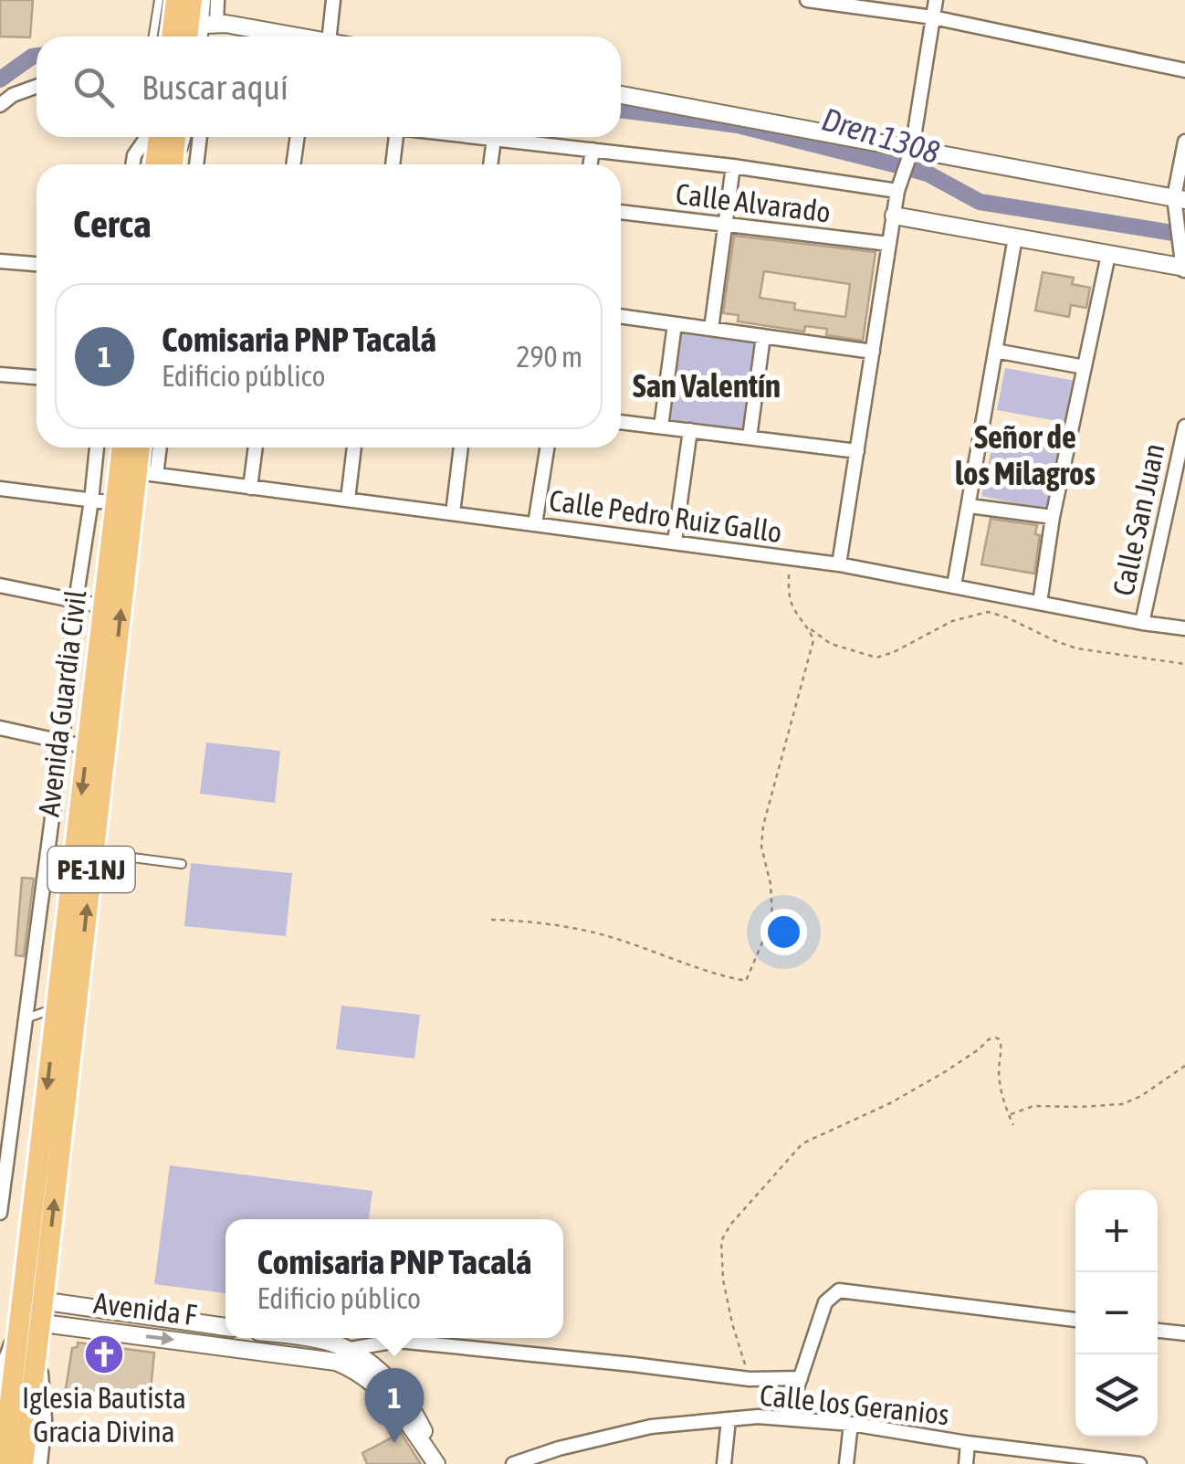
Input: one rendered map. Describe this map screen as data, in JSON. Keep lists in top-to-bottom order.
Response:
{
  "streets": {
    "highway": ["Avenida Guardia Civil", "PE-1NJ"],
    "street": [
      "Calle Alvarado",
      "Calle Pedro Ruiz Gallo",
      "Calle San Juan",
      "Avenida F",
      "Calle los Geranios"
    ]
  },
  "crossings": [
    ["Calle Pedro Ruiz Gallo", "Calle San Juan"],
    ["Calle Pedro Ruiz Gallo", "Avenida Guardia Civil"],
    ["Avenida Guardia Civil", "Avenida F"]
  ],
  "districts": ["San Valentín", "Señor de los Milagros"],
  "water": ["Dren 1308"],
  "places": {
    "church": ["Iglesia Bautista Gracia Divina"]
  },
  "page": {
    "search": "Buscar aquí",
    "heading": "Cerca",
    "list": [
      {
        "mark": "1",
        "name": "Comisaria PNP Tacalá",
        "note": "Edificio público",
        "value": "290 m"
      }
    ],
    "map_buttons": ["+", "−"],
    "popup": ["Comisaria PNP Tacalá", "Edificio público"],
    "pins": "1"
  }
}
